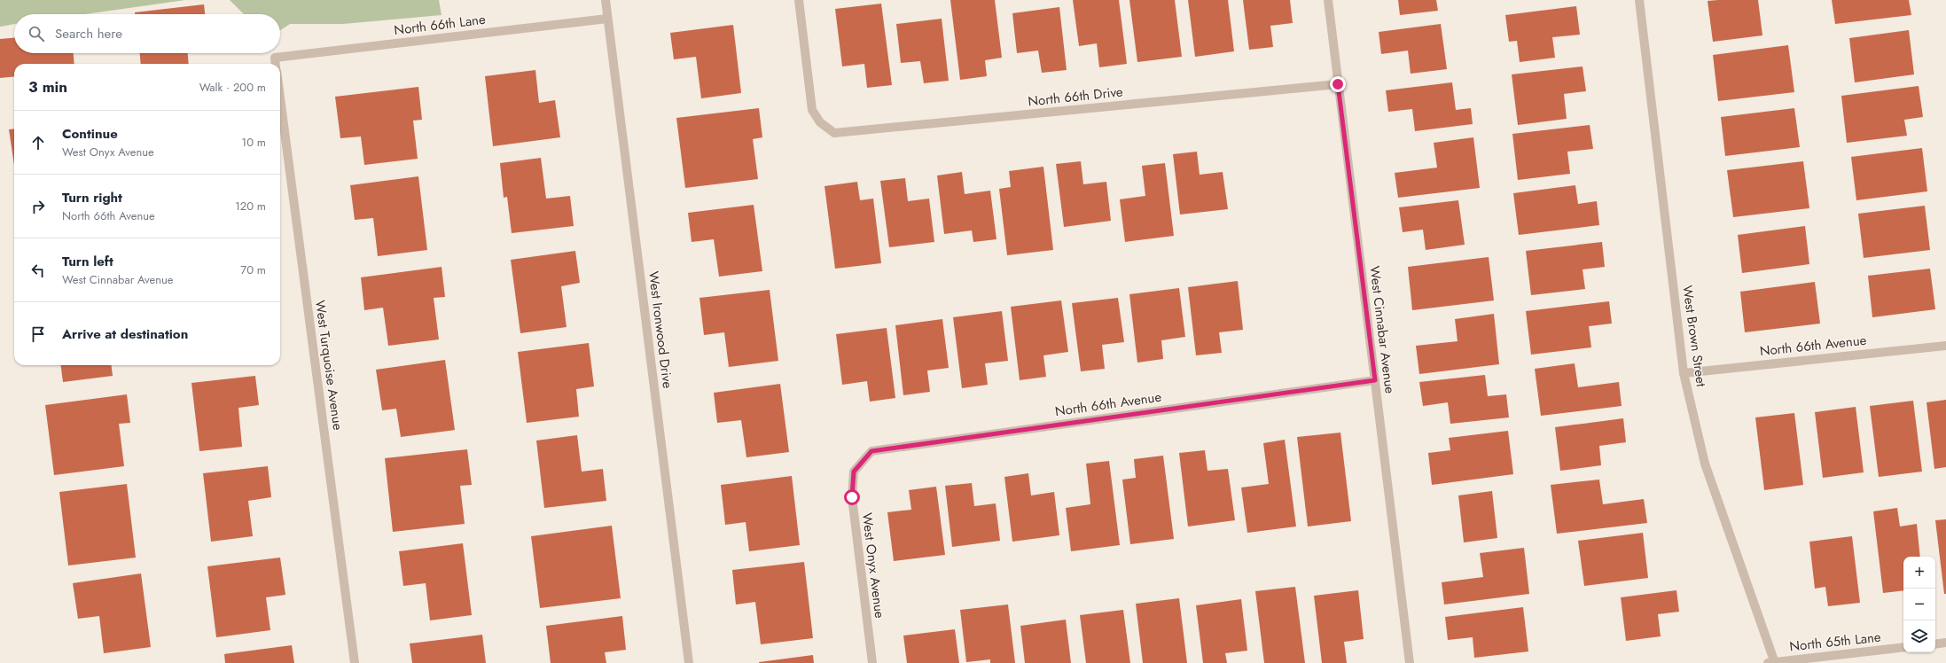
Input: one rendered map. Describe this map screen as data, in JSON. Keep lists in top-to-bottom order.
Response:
{
  "streets": {
    "street": [
      "North 66th Lane",
      "North 66th Drive",
      "West Ironwood Drive",
      "West Cinnabar Avenue",
      "West Brown Street",
      "North 66th Avenue",
      "West Turquoise Avenue",
      "West Onyx Avenue",
      "North 65th Lane"
    ]
  },
  "crossings": [
    ["North 66th Lane", "West Ironwood Drive"],
    ["North 66th Drive", "West Cinnabar Avenue"],
    ["West Cinnabar Avenue", "North 66th Avenue"],
    ["West Brown Street", "North 66th Avenue"],
    ["West Brown Street", "North 65th Lane"],
    ["North 66th Avenue", "West Onyx Avenue"]
  ],
  "page": {
    "search": "Search here",
    "heading": ["3 min", "Walk · 200 m"],
    "list": [
      ["Continue", "West Onyx Avenue", "10 m"],
      ["Turn right", "North 66th Avenue", "120 m"],
      ["Turn left", "West Cinnabar Avenue", "70 m"],
      "Arrive at destination"
    ],
    "map_buttons": ["+", "−"]
  }
}
